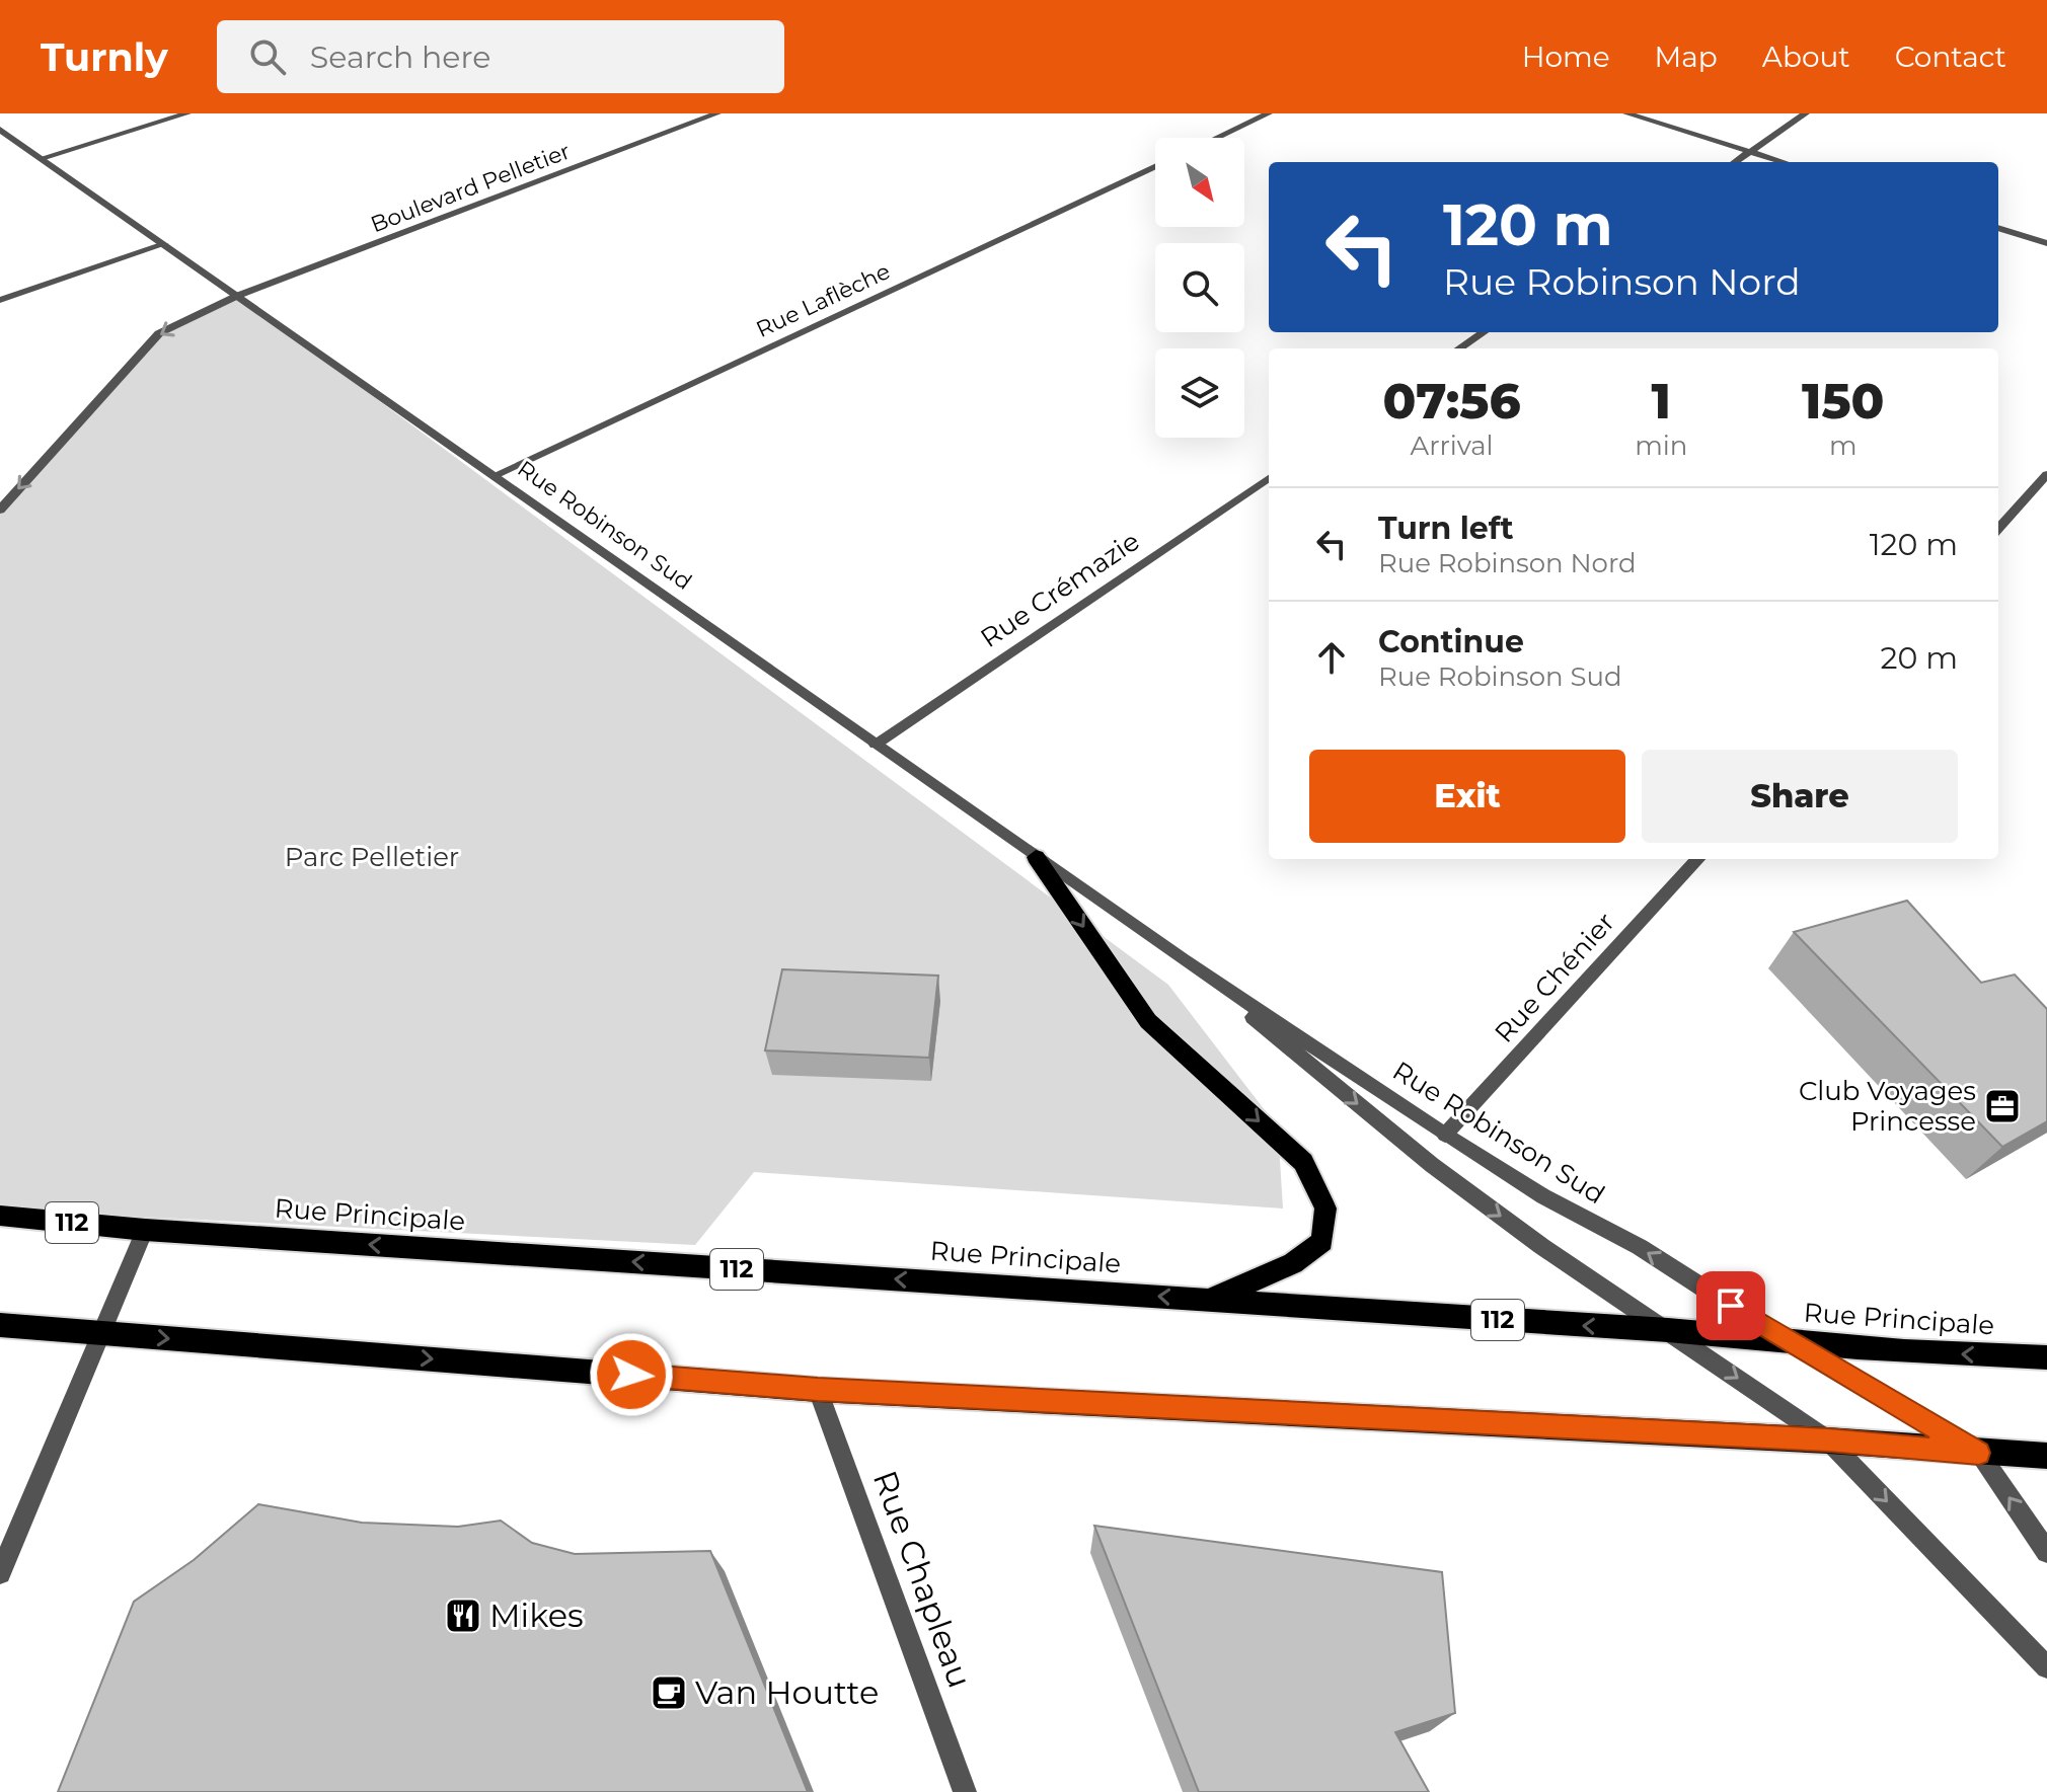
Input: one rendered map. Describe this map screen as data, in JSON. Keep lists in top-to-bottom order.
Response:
{
  "streets": {
    "main road": ["Rue Principale", "112"],
    "street": [
      "Boulevard Pelletier",
      "Rue Laflèche",
      "Rue Robinson Sud",
      "Rue Crémazie",
      "Rue Chénier",
      "Rue Chapleau"
    ]
  },
  "crossings": [
    ["Boulevard Pelletier", "Rue Robinson Sud"],
    ["Rue Laflèche", "Rue Robinson Sud"],
    ["Rue Robinson Sud", "Rue Crémazie"],
    ["Rue Robinson Sud", "Rue Chénier"],
    ["Rue Robinson Sud", "Rue Principale"]
  ],
  "parks": ["Parc Pelletier"],
  "places": {
    "office": ["Club Voyages Princesse"],
    "restaurant": ["Mikes"],
    "cafe": ["Van Houtte"]
  },
  "north": "bottom right",
  "page": {
    "header": "Turnly",
    "search": "Search here",
    "nav": [
      "Home",
      "Map",
      "About",
      "Contact"
    ],
    "turn": ["120 m", "Rue Robinson Nord"],
    "eta": [
      "07:56",
      "Arrival",
      "1",
      "min",
      "150",
      "m"
    ],
    "list": [
      {
        "name": "Turn left",
        "note": "Rue Robinson Nord",
        "value": "120 m"
      },
      {
        "name": "Continue",
        "note": "Rue Robinson Sud",
        "value": "20 m"
      }
    ],
    "buttons": ["Exit", "Share"]
  }
}
